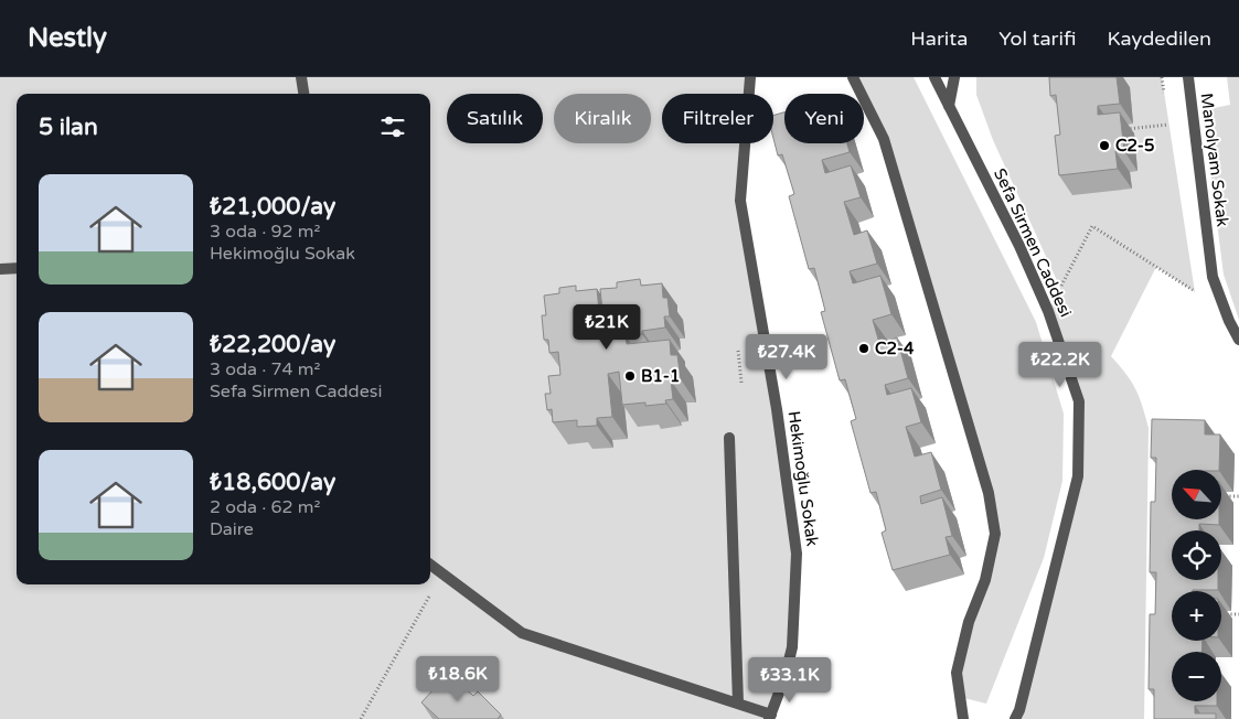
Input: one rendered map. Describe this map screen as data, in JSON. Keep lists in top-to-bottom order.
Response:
{
  "streets": {
    "street": ["Manolyam Sokak", "Sefa Sirmen Caddesi", "Hekimoğlu Sokak"]
  },
  "places": ["C2-5", "C2-4", "B1-1"],
  "north": "top left",
  "page": {
    "header": "Nestly",
    "nav": ["Harita", "Yol tarifi", "Kaydedilen"],
    "chip": [
      "Satılık",
      "Kiralık",
      "Filtreler",
      "Yeni"
    ],
    "heading": "5 ilan",
    "list": [
      {
        "name": "₺21,000/ay",
        "note": "3 oda · 92 m² · Hekimoğlu Sokak"
      },
      {
        "name": "₺22,200/ay",
        "note": "3 oda · 74 m² · Sefa Sirmen Caddesi"
      },
      {
        "name": "₺18,600/ay",
        "note": "2 oda · 62 m² · Daire"
      }
    ],
    "price": [
      "₺21K",
      "₺27.4K",
      "₺22.2K",
      "₺18.6K",
      "₺33.1K"
    ],
    "map_buttons": ["+", "−"]
  }
}
